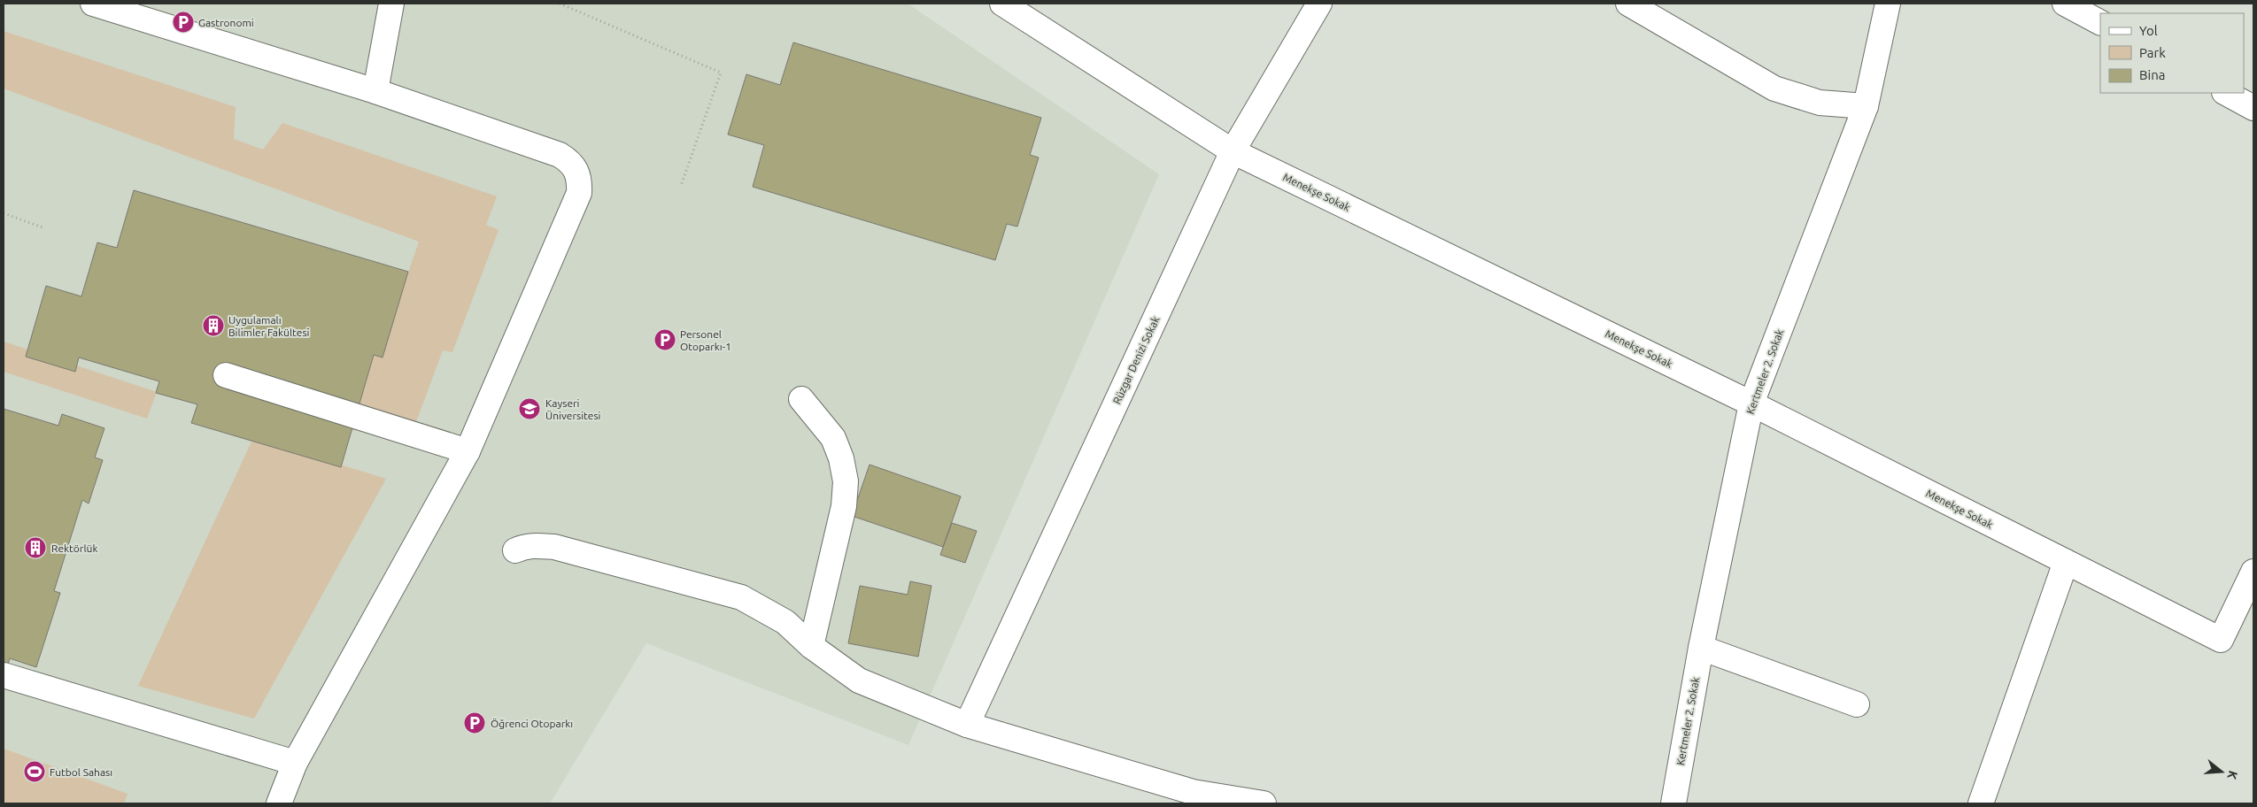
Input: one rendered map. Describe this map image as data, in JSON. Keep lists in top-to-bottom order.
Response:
{
  "streets": {
    "street": ["Menekşe Sokak", "Rüzgar Denizi Sokak", "Kertmeler 2. Sokak"]
  },
  "crossings": [
    ["Menekşe Sokak", "Rüzgar Denizi Sokak"],
    ["Menekşe Sokak", "Kertmeler 2. Sokak"]
  ],
  "places": {
    "parking": ["Gastronomi", "Personel Otoparkı-1", "Öğrenci Otoparkı"],
    "building": ["Uygulamalı Bilimler Fakültesi", "Rektörlük"],
    "school or university": ["Kayseri Üniversitesi"],
    "sports": ["Futbol Sahası"]
  },
  "legend": ["Yol", "Park", "Bina"],
  "north": "right"
}
